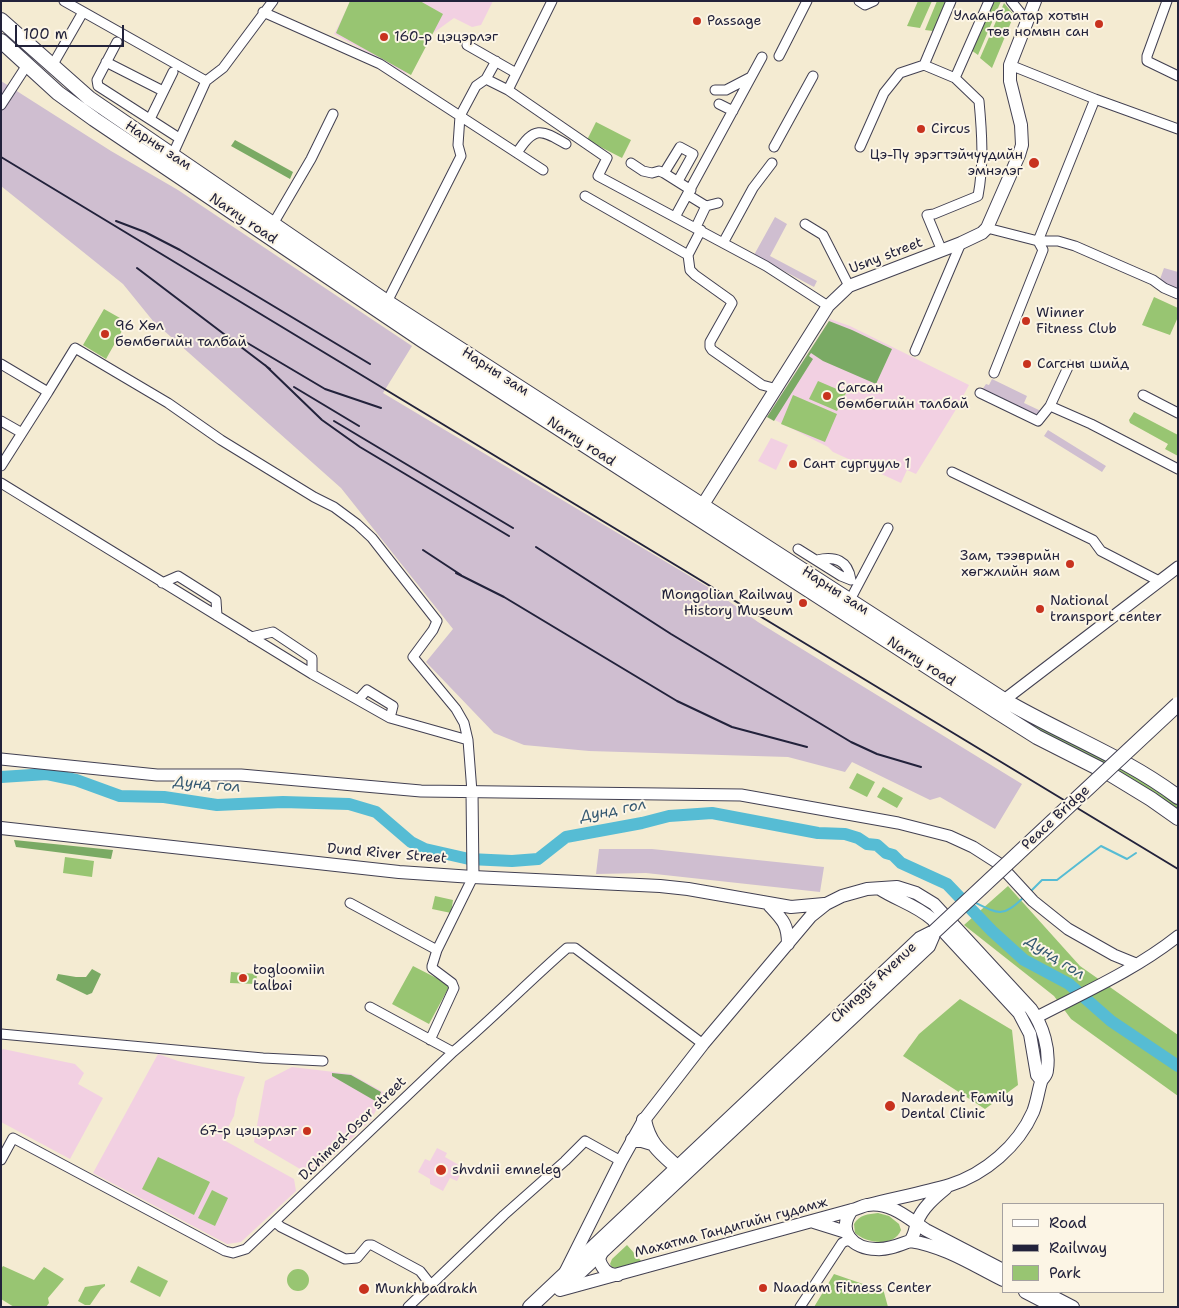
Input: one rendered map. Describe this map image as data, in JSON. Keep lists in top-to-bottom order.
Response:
{
  "streets": {
    "main road": [
      "Нарны зам",
      "Narny road",
      "Usny street",
      "Peace Bridge",
      "Dund River Street",
      "Chinggis Avenue",
      "Махатма Гандигийн гудамж"
    ],
    "street": ["D.Chimed-Osor street"]
  },
  "crossings": [
    ["Нарны зам", "Narny road"],
    ["Нарны зам", "Usny street"],
    ["Narny road", "Usny street"],
    ["Peace Bridge", "Chinggis Avenue"],
    ["Chinggis Avenue", "Махатма Гандигийн гудамж"]
  ],
  "water": ["Дунд гол"],
  "places": [
    "Passage",
    "Улаанбаатар хотын төв номын сан",
    "160-р цэцэрлэг",
    "Circus",
    "Цэ-Пү эрэгтэйчүүдийн эмнэлэг",
    "Winner Fitness Club",
    "96 Хөл бөмбөгийн талбай",
    "Сагсны шийд",
    "Сагсан бөмбөгийн талбай",
    "Сант сургууль 1",
    "Зам, тээврийн хөгжлийн яам",
    "Mongolian Railway History Museum",
    "National transport center",
    "togloomiin talbai",
    "Naradent Family Dental Clinic",
    "67-р цэцэрлэг",
    "shvdnii emneleg",
    "Naadam Fitness Center",
    "Munkhbadrakh"
  ],
  "legend": ["Road", "Railway", "Park"],
  "scale_bar": "100 m"
}
